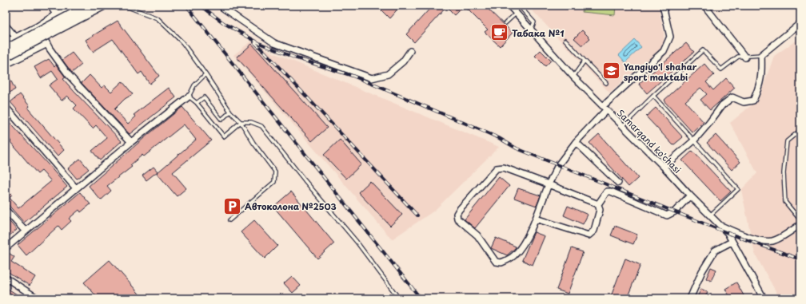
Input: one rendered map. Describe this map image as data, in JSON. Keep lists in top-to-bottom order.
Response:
{
  "streets": {
    "street": ["Samarqand ko'chasi"]
  },
  "places": {
    "cafe": ["Табака №1"],
    "school or university": ["Yangiyo'l shahar sport maktabi"],
    "parking": ["Автоколона №2503"]
  }
}
